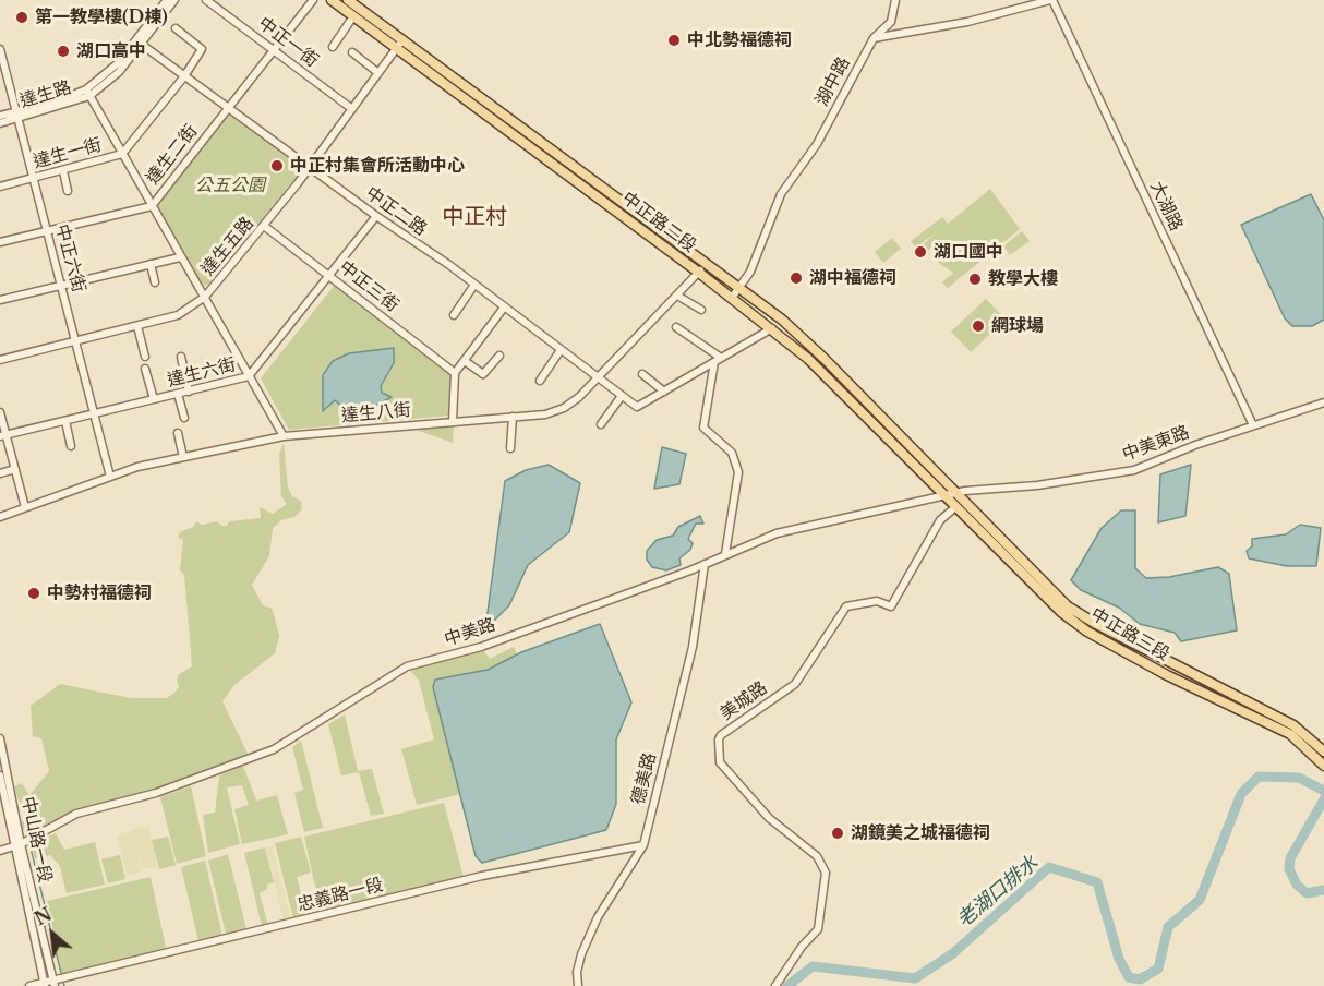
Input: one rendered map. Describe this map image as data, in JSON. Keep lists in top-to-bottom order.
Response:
{
  "streets": {
    "main road": ["中正路二段", "中正路三段"],
    "street": [
      "中正一街",
      "湖中路",
      "達生路",
      "達生一街",
      "達生二街",
      "大湖路",
      "中正二路",
      "達生五路",
      "中正六街",
      "中正三街",
      "達生六街",
      "達生八街",
      "中美東路",
      "中美路",
      "美城路",
      "德美路",
      "中山路一段",
      "忠義路一段"
    ]
  },
  "crossings": [
    ["中正一街", "達生二街"],
    ["中正一街", "達生五路"],
    ["湖中路", "中正路二段"],
    ["達生路", "中正二路"],
    ["達生路", "中正六街"],
    ["達生一街", "中正二路"],
    ["達生一街", "中正六街"],
    ["達生二街", "中正二路"],
    ["達生二街", "中正六街"],
    ["大湖路", "中美東路"],
    ["中正二路", "達生五路"],
    ["中正二路", "達生六街"],
    ["中正二路", "達生八街"],
    ["中正路二段", "達生五路"],
    ["中正路二段", "達生八街"],
    ["中正路二段", "中美東路"],
    ["中正路二段", "中美路"],
    ["中正路二段", "中正路三段"],
    ["達生五路", "中正六街"],
    ["達生五路", "中正三街"],
    ["中正六街", "達生六街"],
    ["中正六街", "達生八街"],
    ["中正三街", "達生六街"],
    ["中美東路", "中美路"],
    ["中美東路", "中正路三段"],
    ["中美路", "中正路三段"],
    ["中美路", "德美路"],
    ["中美路", "中山路一段"],
    ["中正路三段", "美城路"],
    ["德美路", "忠義路一段"],
    ["中山路一段", "忠義路一段"]
  ],
  "districts": ["中正村"],
  "water": ["老湖口排水"],
  "parks": ["公五公園"],
  "places": [
    "第一教學樓(D棟)",
    "中北勢福德祠",
    "湖口高中",
    "中正村集會所活動中心",
    "湖口國中",
    "湖中福德祠",
    "教學大樓",
    "網球場",
    "中勢村福德祠",
    "湖鏡美之城福德祠"
  ],
  "north": "top left"
}
